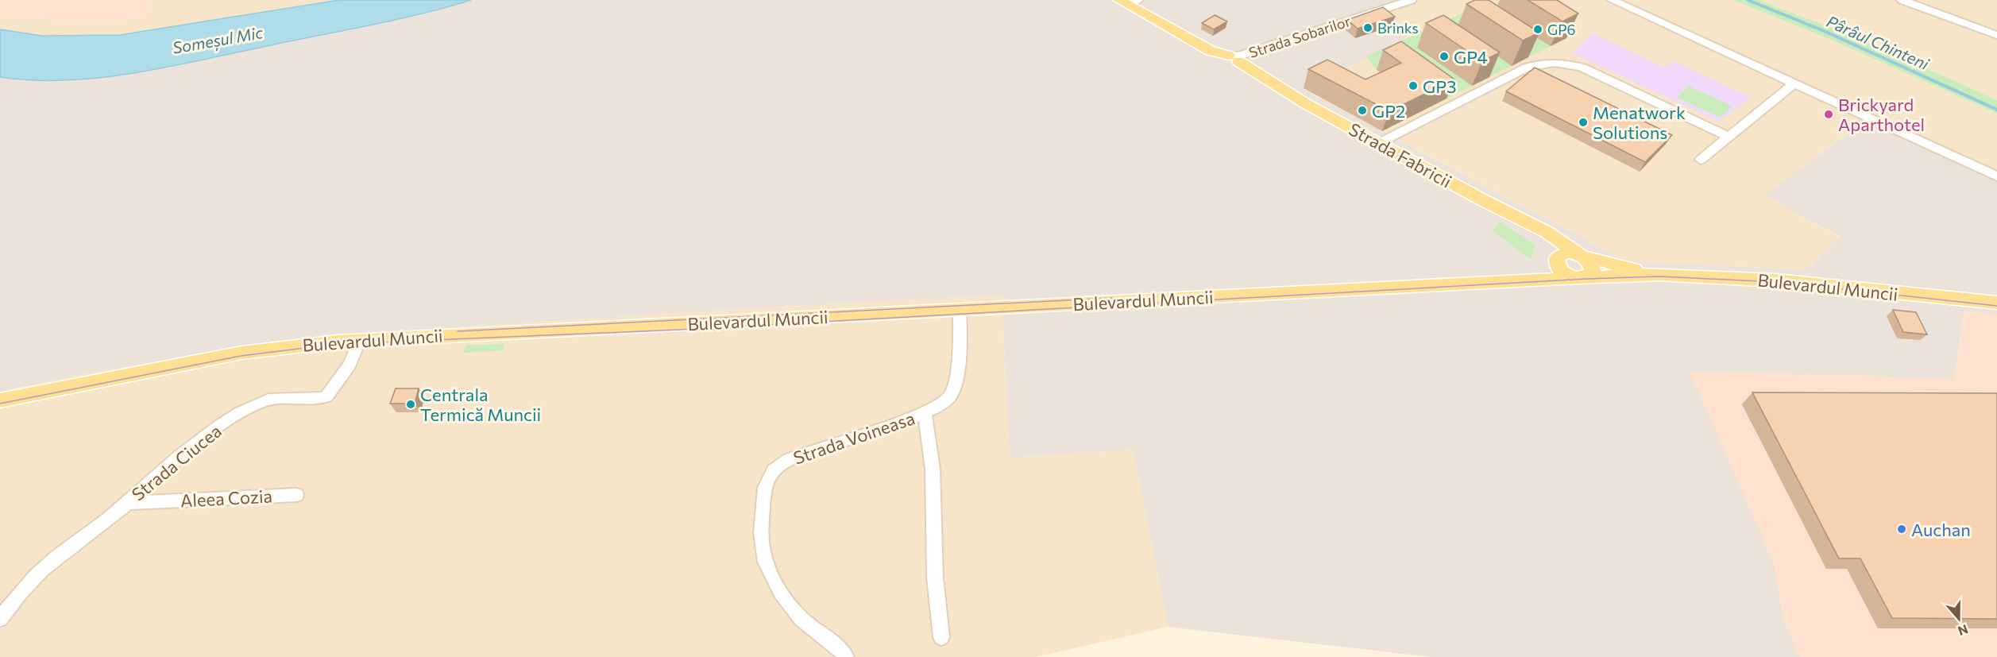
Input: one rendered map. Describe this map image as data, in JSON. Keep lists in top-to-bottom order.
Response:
{
  "streets": {
    "main road": ["Strada Fabricii", "Bulevardul Muncii"],
    "street": [
      "Strada Sobarilor",
      "Strada Voineasa",
      "Strada Ciucea",
      "Aleea Cozia"
    ]
  },
  "crossings": [
    ["Strada Sobarilor", "Strada Fabricii"],
    ["Strada Fabricii", "Bulevardul Muncii"],
    ["Bulevardul Muncii", "Strada Voineasa"],
    ["Bulevardul Muncii", "Strada Ciucea"],
    ["Strada Ciucea", "Aleea Cozia"]
  ],
  "water": ["Someșul Mic", "Pârâul Chinteni"],
  "places": [
    "Brinks",
    "GP6",
    "GP4",
    "GP3",
    "GP2",
    "Brickyard Aparthotel",
    "Menatwork Solutions",
    "Centrala Termică Muncii",
    "Auchan"
  ],
  "north": "bottom"
}
